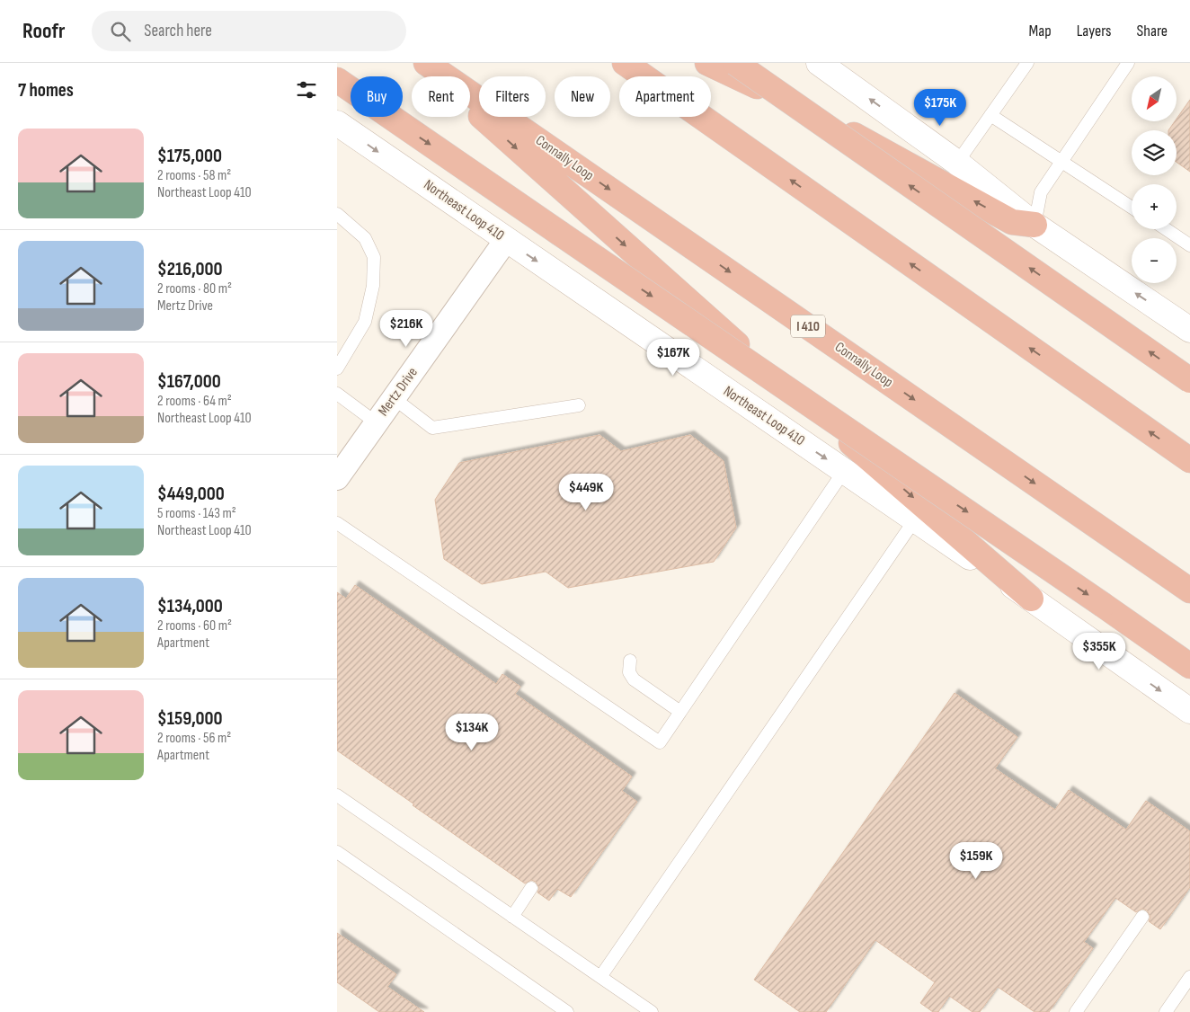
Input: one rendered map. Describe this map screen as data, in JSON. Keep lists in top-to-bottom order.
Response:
{
  "streets": {
    "highway": ["Connally Loop", "I 410"],
    "main road": ["Northeast Loop 410"],
    "street": ["Mertz Drive"]
  },
  "crossings": [
    ["Northeast Loop 410", "Mertz Drive"]
  ],
  "one_way": ["Northeast Loop 410"],
  "north": "bottom left",
  "page": {
    "header": "Roofr",
    "search": "Search here",
    "nav": ["Map", "Layers", "Share"],
    "heading": "7 homes",
    "map_buttons": ["+", "−"],
    "chip": [
      "Buy",
      "Rent",
      "Filters",
      "New",
      "Apartment"
    ],
    "price": [
      "$175K",
      "$216K",
      "$167K",
      "$449K",
      "$355K",
      "$134K",
      "$159K"
    ],
    "list": [
      {
        "name": "$175,000",
        "note": "2 rooms · 58 m² · Northeast Loop 410"
      },
      {
        "name": "$216,000",
        "note": "2 rooms · 80 m² · Mertz Drive"
      },
      {
        "name": "$167,000",
        "note": "2 rooms · 64 m² · Northeast Loop 410"
      },
      {
        "name": "$449,000",
        "note": "5 rooms · 143 m² · Northeast Loop 410"
      },
      {
        "name": "$134,000",
        "note": "2 rooms · 60 m² · Apartment"
      },
      {
        "name": "$159,000",
        "note": "2 rooms · 56 m² · Apartment"
      }
    ]
  }
}
